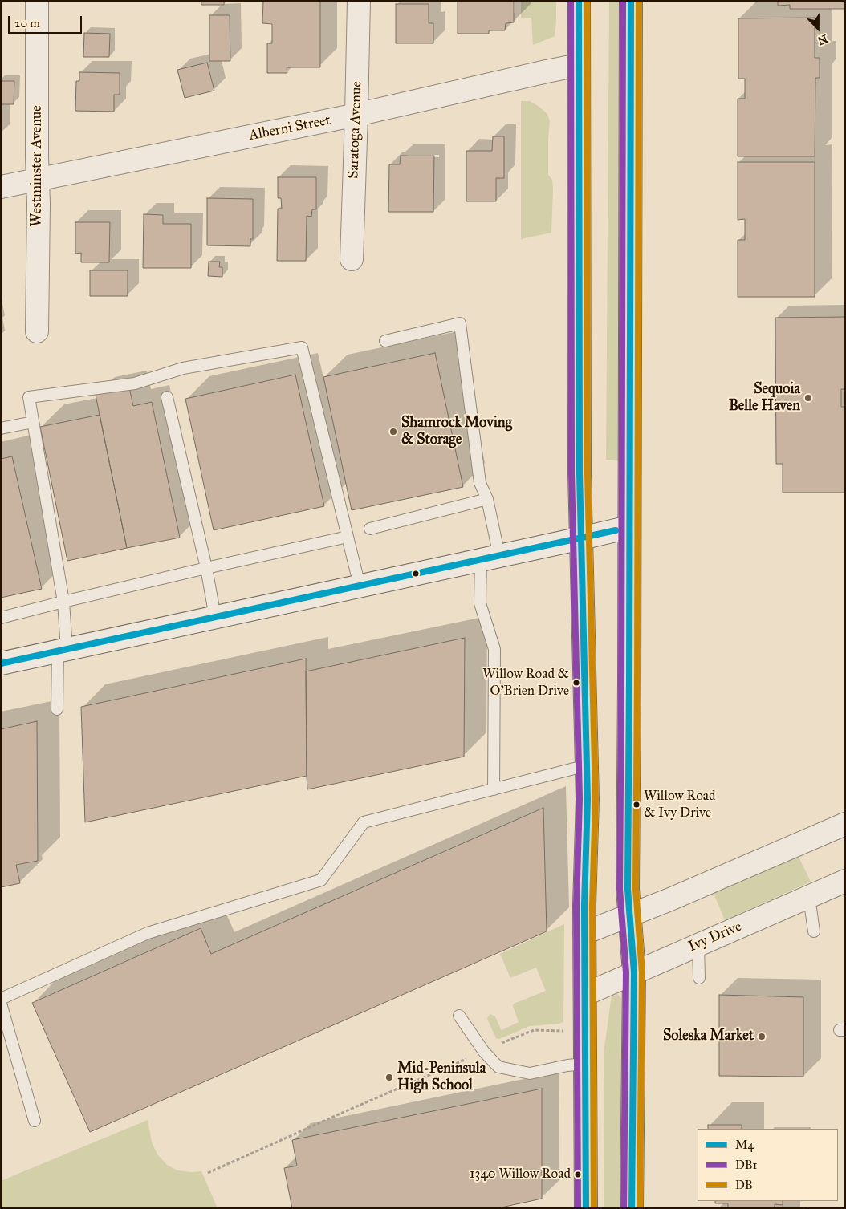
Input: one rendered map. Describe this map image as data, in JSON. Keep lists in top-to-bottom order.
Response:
{
  "streets": {
    "street": [
      "Alberni Street",
      "Saratoga Avenue",
      "Westminster Avenue",
      "Ivy Drive"
    ]
  },
  "crossings": [
    ["Alberni Street", "Saratoga Avenue"],
    ["Alberni Street", "Westminster Avenue"]
  ],
  "places": [
    "Sequoia Belle Haven",
    "Shamrock Moving & Storage",
    "Willow Road & O'Brien Drive",
    "Willow Road & Ivy Drive",
    "Soleska Market",
    "Mid-Peninsula High School",
    "1340 Willow Road"
  ],
  "lines": ["transit line M4", "transit line DB1", "transit line DB"],
  "legend": ["M4", "DB1", "DB"],
  "scale_bar": "20 m",
  "north": "bottom"
}
